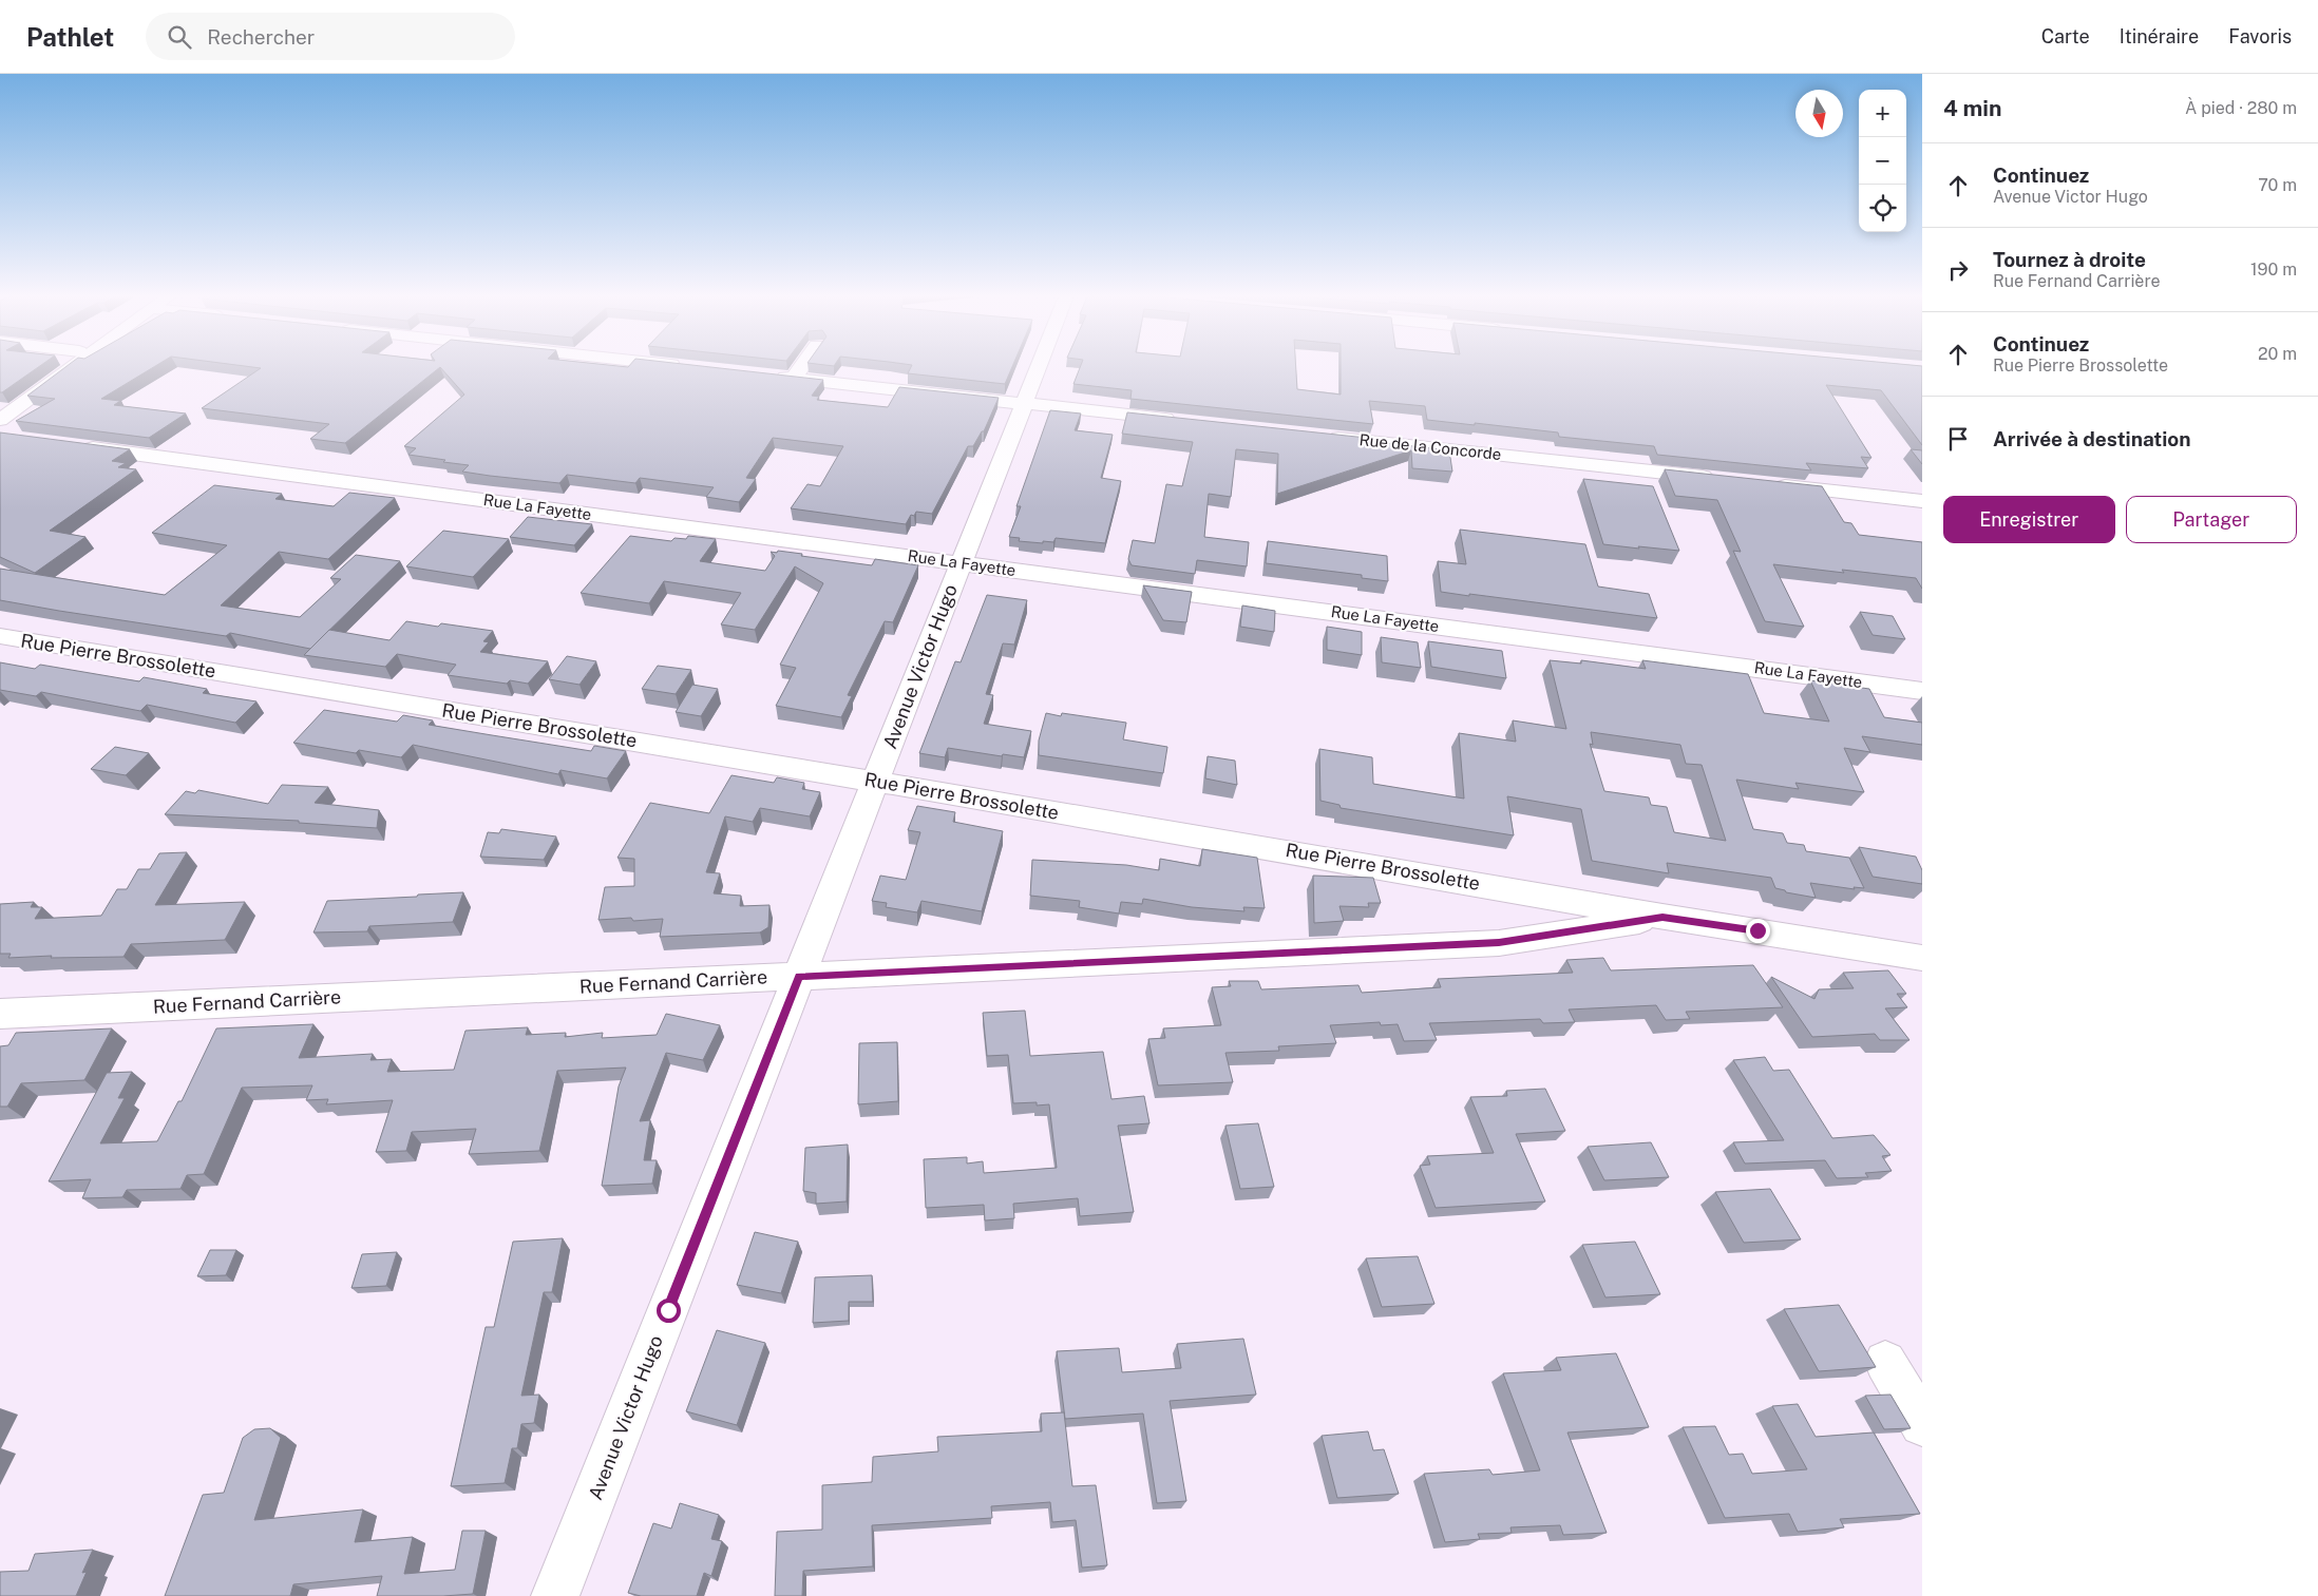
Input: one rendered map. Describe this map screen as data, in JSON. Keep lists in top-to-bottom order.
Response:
{
  "streets": {
    "street": [
      "Rue de la Concorde",
      "Rue La Fayette",
      "Rue Pierre Brossolette",
      "Avenue Victor Hugo",
      "Rue Fernand Carrière"
    ]
  },
  "crossings": [
    ["Rue La Fayette", "Avenue Victor Hugo"],
    ["Rue Pierre Brossolette", "Avenue Victor Hugo"],
    ["Rue Pierre Brossolette", "Rue Fernand Carrière"],
    ["Avenue Victor Hugo", "Rue Fernand Carrière"]
  ],
  "north": "bottom",
  "page": {
    "header": "Pathlet",
    "search": "Rechercher",
    "nav": ["Carte", "Itinéraire", "Favoris"],
    "heading": ["4 min", "À pied · 280 m"],
    "map_buttons": ["+", "−"],
    "list": [
      ["Continuez", "Avenue Victor Hugo", "70 m"],
      ["Tournez à droite", "Rue Fernand Carrière", "190 m"],
      ["Continuez", "Rue Pierre Brossolette", "20 m"],
      "Arrivée à destination"
    ],
    "buttons": ["Enregistrer", "Partager"]
  }
}
